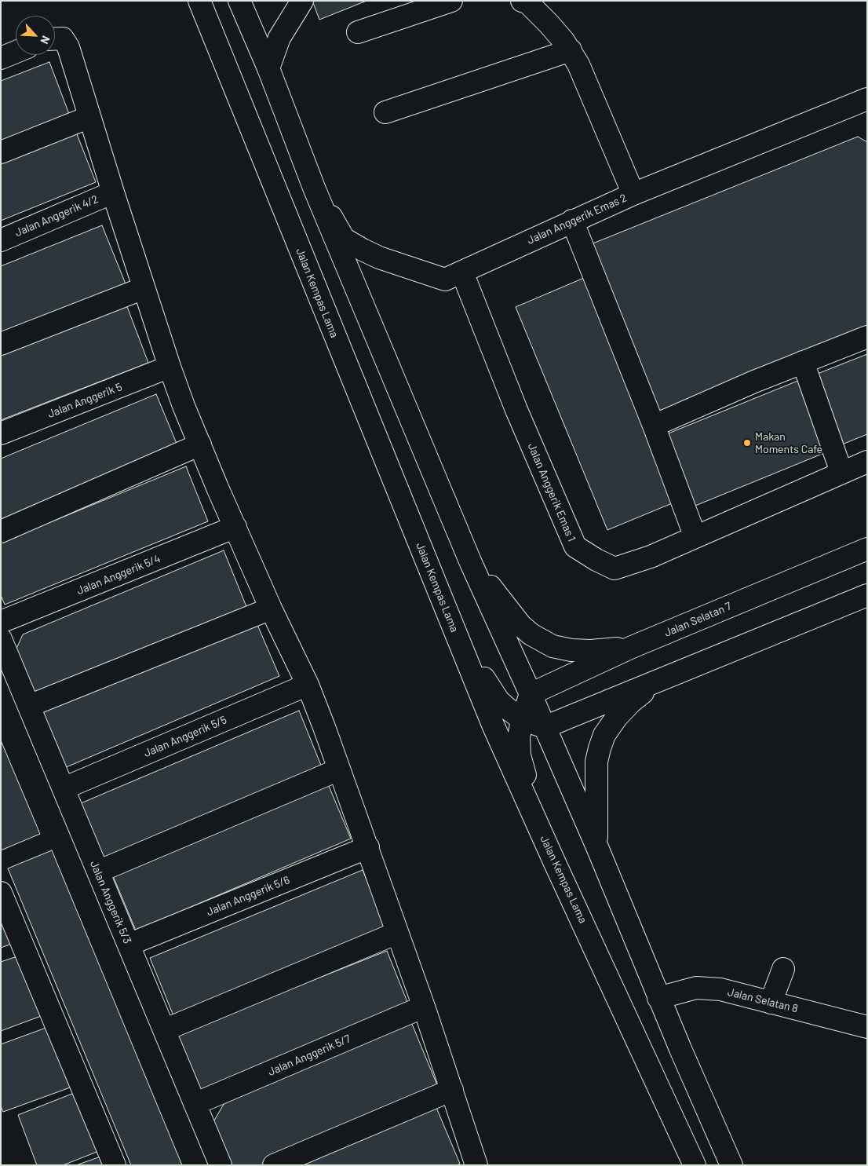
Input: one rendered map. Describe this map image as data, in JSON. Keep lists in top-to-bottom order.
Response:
{
  "streets": {
    "street": [
      "Jalan Anggerik 4/2",
      "Jalan Anggerik Emas 2",
      "Jalan Kempas Lama",
      "Jalan Anggerik 5",
      "Jalan Anggerik Emas 1",
      "Jalan Anggerik 5/4",
      "Jalan Selatan 7",
      "Jalan Anggerik 5/5",
      "Jalan Anggerik 5/6",
      "Jalan Anggerik 5/3",
      "Jalan Selatan 8",
      "Jalan Anggerik 5/7"
    ]
  },
  "crossings": [
    ["Jalan Anggerik Emas 2", "Jalan Anggerik Emas 1"],
    ["Jalan Anggerik 5/5", "Jalan Anggerik 5/3"],
    ["Jalan Anggerik 5/6", "Jalan Anggerik 5/3"],
    ["Jalan Anggerik 5/3", "Jalan Anggerik 5/7"]
  ],
  "places": ["Makan Moments Cafe"],
  "north": "bottom right"
}
